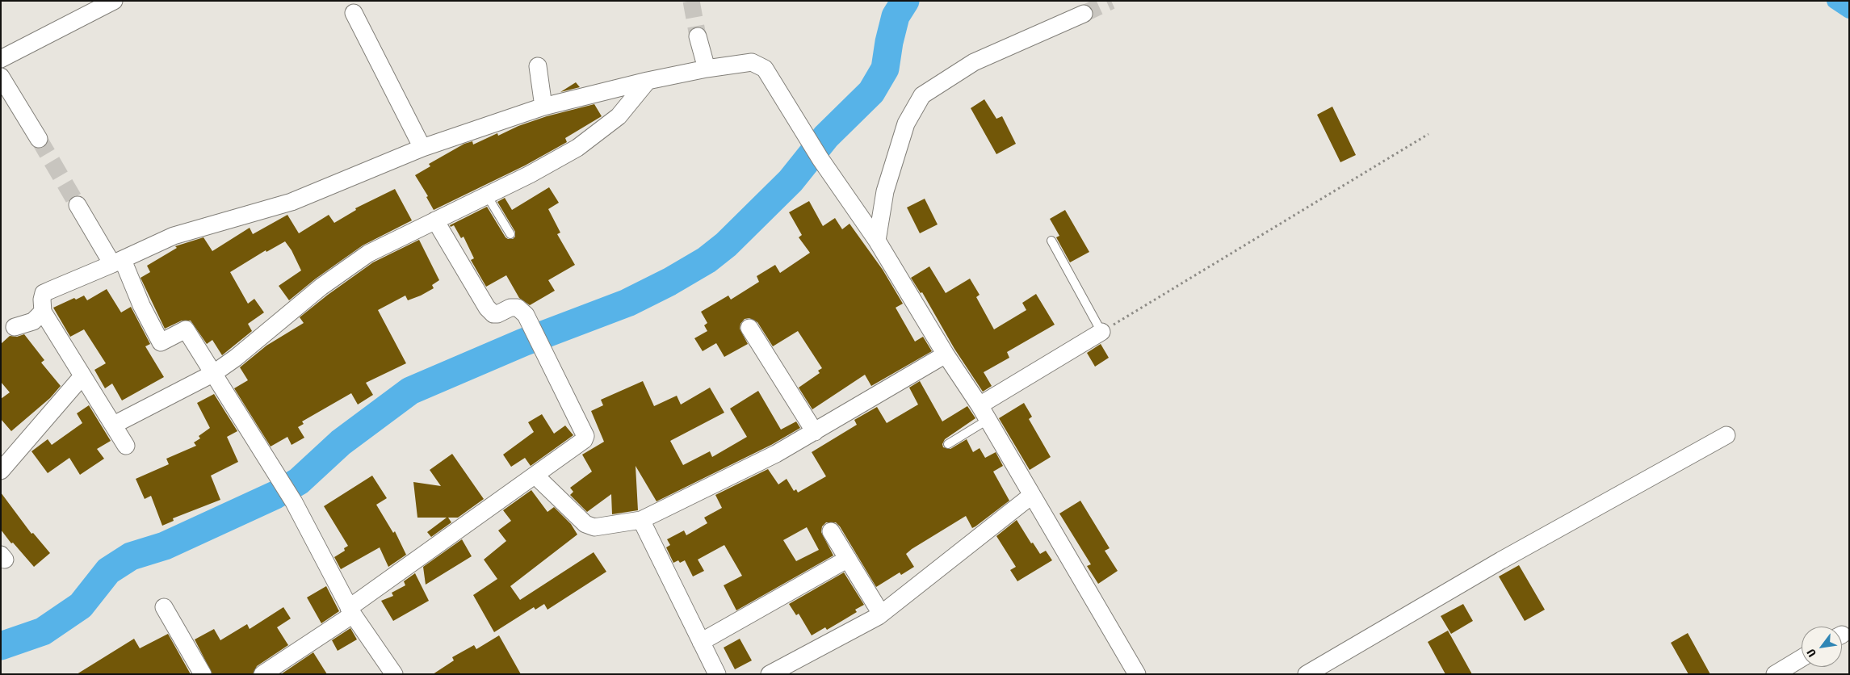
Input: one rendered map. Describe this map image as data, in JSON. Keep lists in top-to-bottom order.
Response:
{
  "north": "bottom left"
}
